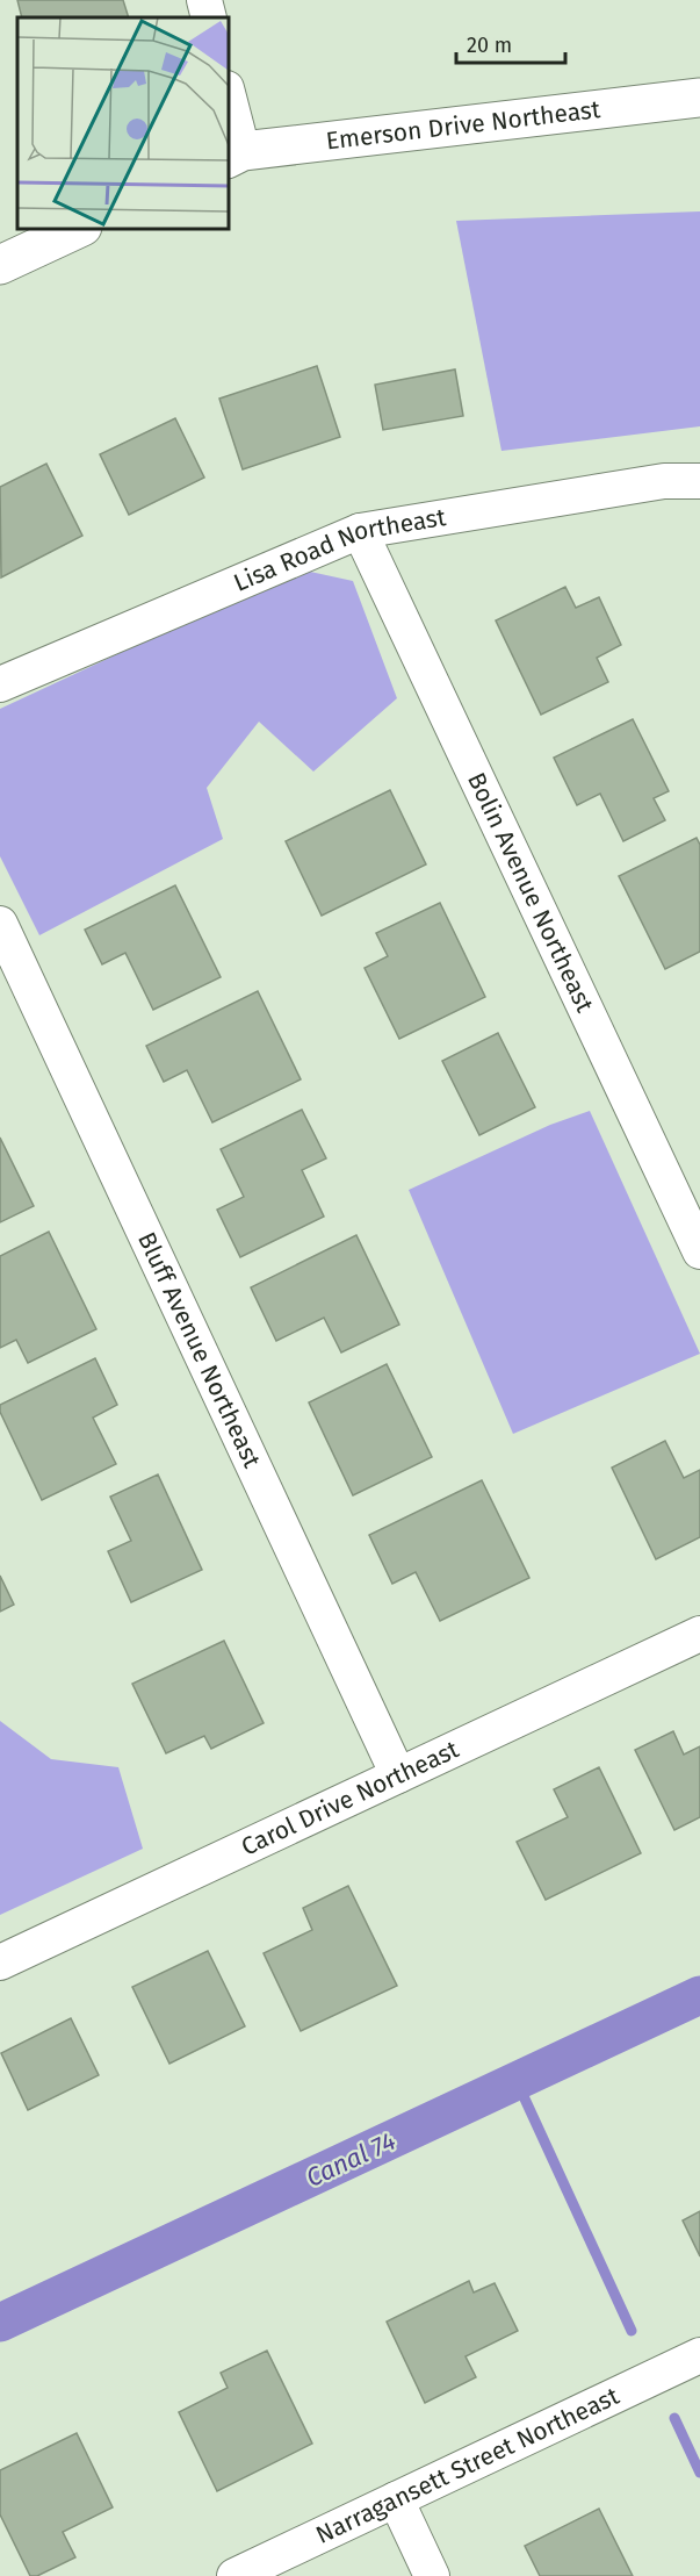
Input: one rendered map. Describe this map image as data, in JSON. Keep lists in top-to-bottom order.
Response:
{
  "streets": {
    "street": [
      "Emerson Drive Northeast",
      "Lisa Road Northeast",
      "Bolin Avenue Northeast",
      "Bluff Avenue Northeast",
      "Carol Drive Northeast",
      "Narragansett Street Northeast"
    ]
  },
  "crossings": [
    ["Lisa Road Northeast", "Bolin Avenue Northeast"],
    ["Bluff Avenue Northeast", "Carol Drive Northeast"]
  ],
  "water": ["Canal 74"],
  "scale_bar": "20 m"
}
